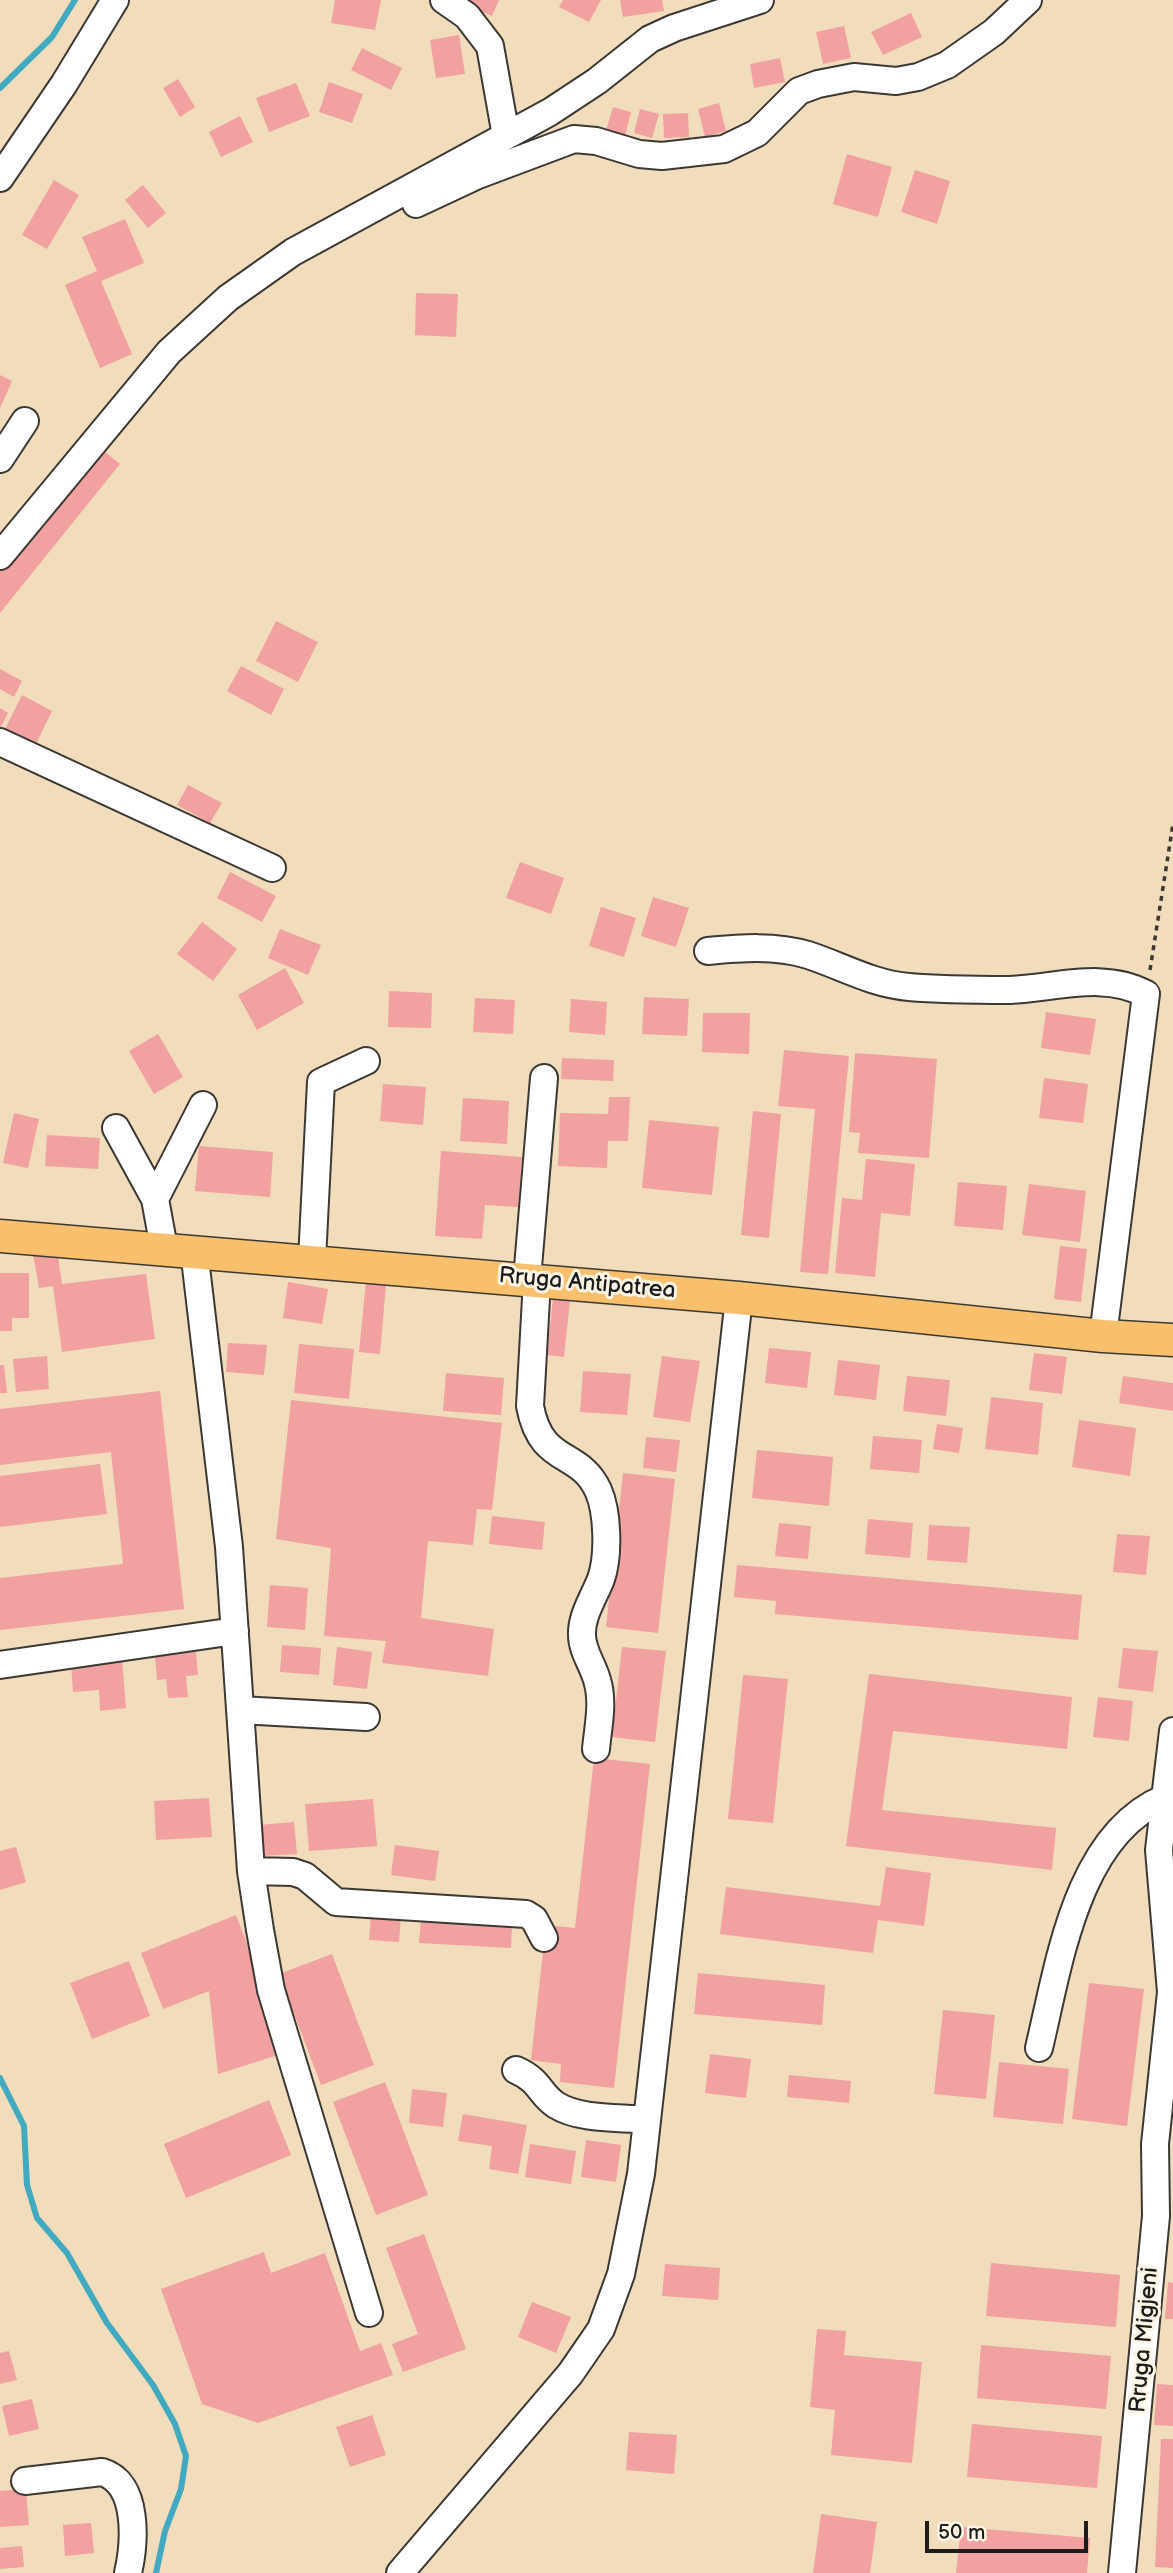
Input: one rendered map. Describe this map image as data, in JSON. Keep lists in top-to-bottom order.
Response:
{
  "streets": {
    "main road": ["Rruga Antipatrea"],
    "street": ["Rruga Migjeni"]
  },
  "scale_bar": "50 m"
}
